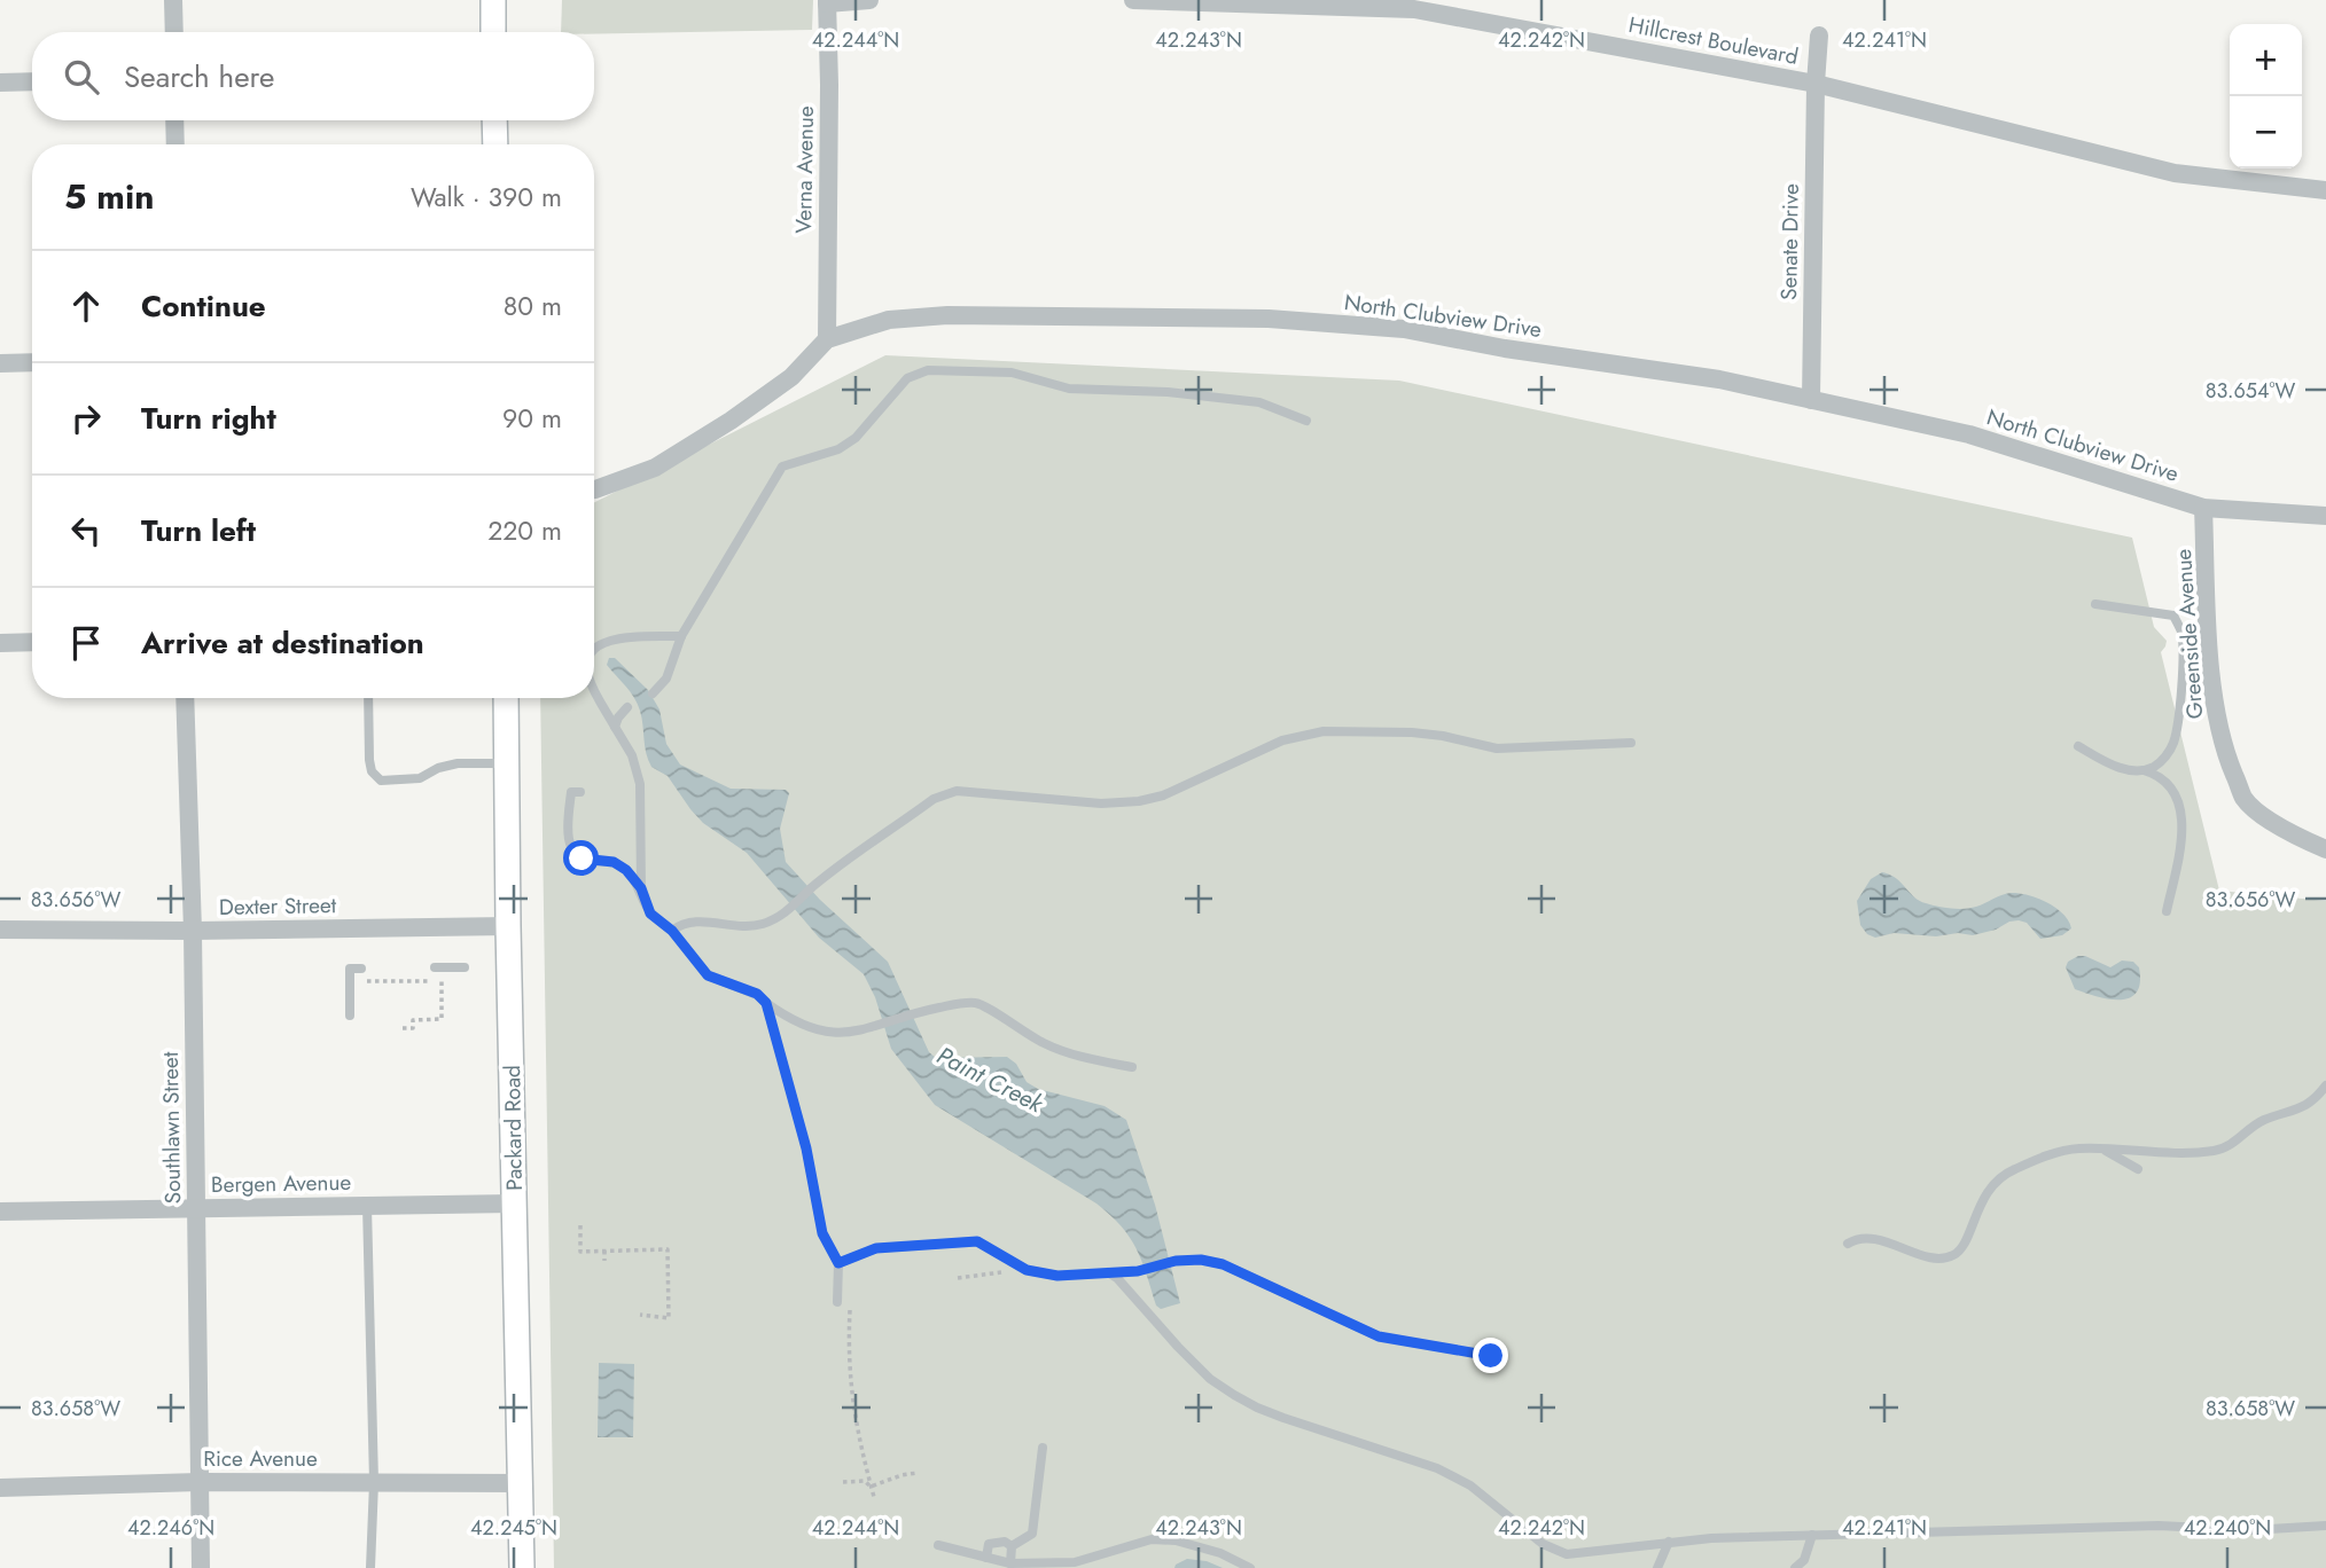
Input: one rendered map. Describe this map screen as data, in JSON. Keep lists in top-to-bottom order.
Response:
{
  "streets": {
    "main road": ["Packard Road"],
    "street": [
      "Hillcrest Boulevard",
      "Verna Avenue",
      "Senate Drive",
      "North Clubview Drive",
      "Greenside Avenue",
      "Dexter Street",
      "Southlawn Street",
      "Bergen Avenue",
      "Rice Avenue"
    ]
  },
  "crossings": [
    ["Hillcrest Boulevard", "Senate Drive"],
    ["Verna Avenue", "North Clubview Drive"],
    ["Senate Drive", "North Clubview Drive"],
    ["North Clubview Drive", "Greenside Avenue"],
    ["Dexter Street", "Southlawn Street"],
    ["Dexter Street", "Packard Road"],
    ["Southlawn Street", "Bergen Avenue"],
    ["Southlawn Street", "Rice Avenue"],
    ["Packard Road", "Bergen Avenue"],
    ["Packard Road", "Rice Avenue"]
  ],
  "water": ["Paint Creek"],
  "page": {
    "map_buttons": ["+", "−"],
    "search": "Search here",
    "heading": ["5 min", "Walk · 390 m"],
    "list": [
      ["Continue", "80 m"],
      ["Turn right", "90 m"],
      ["Turn left", "220 m"],
      "Arrive at destination"
    ]
  },
  "coordinates": [
    "42.244°N",
    "42.243°N",
    "42.242°N",
    "42.241°N",
    "83.654°W",
    "83.656°W",
    "83.658°W",
    "42.246°N",
    "42.245°N",
    "42.240°N"
  ]
}
